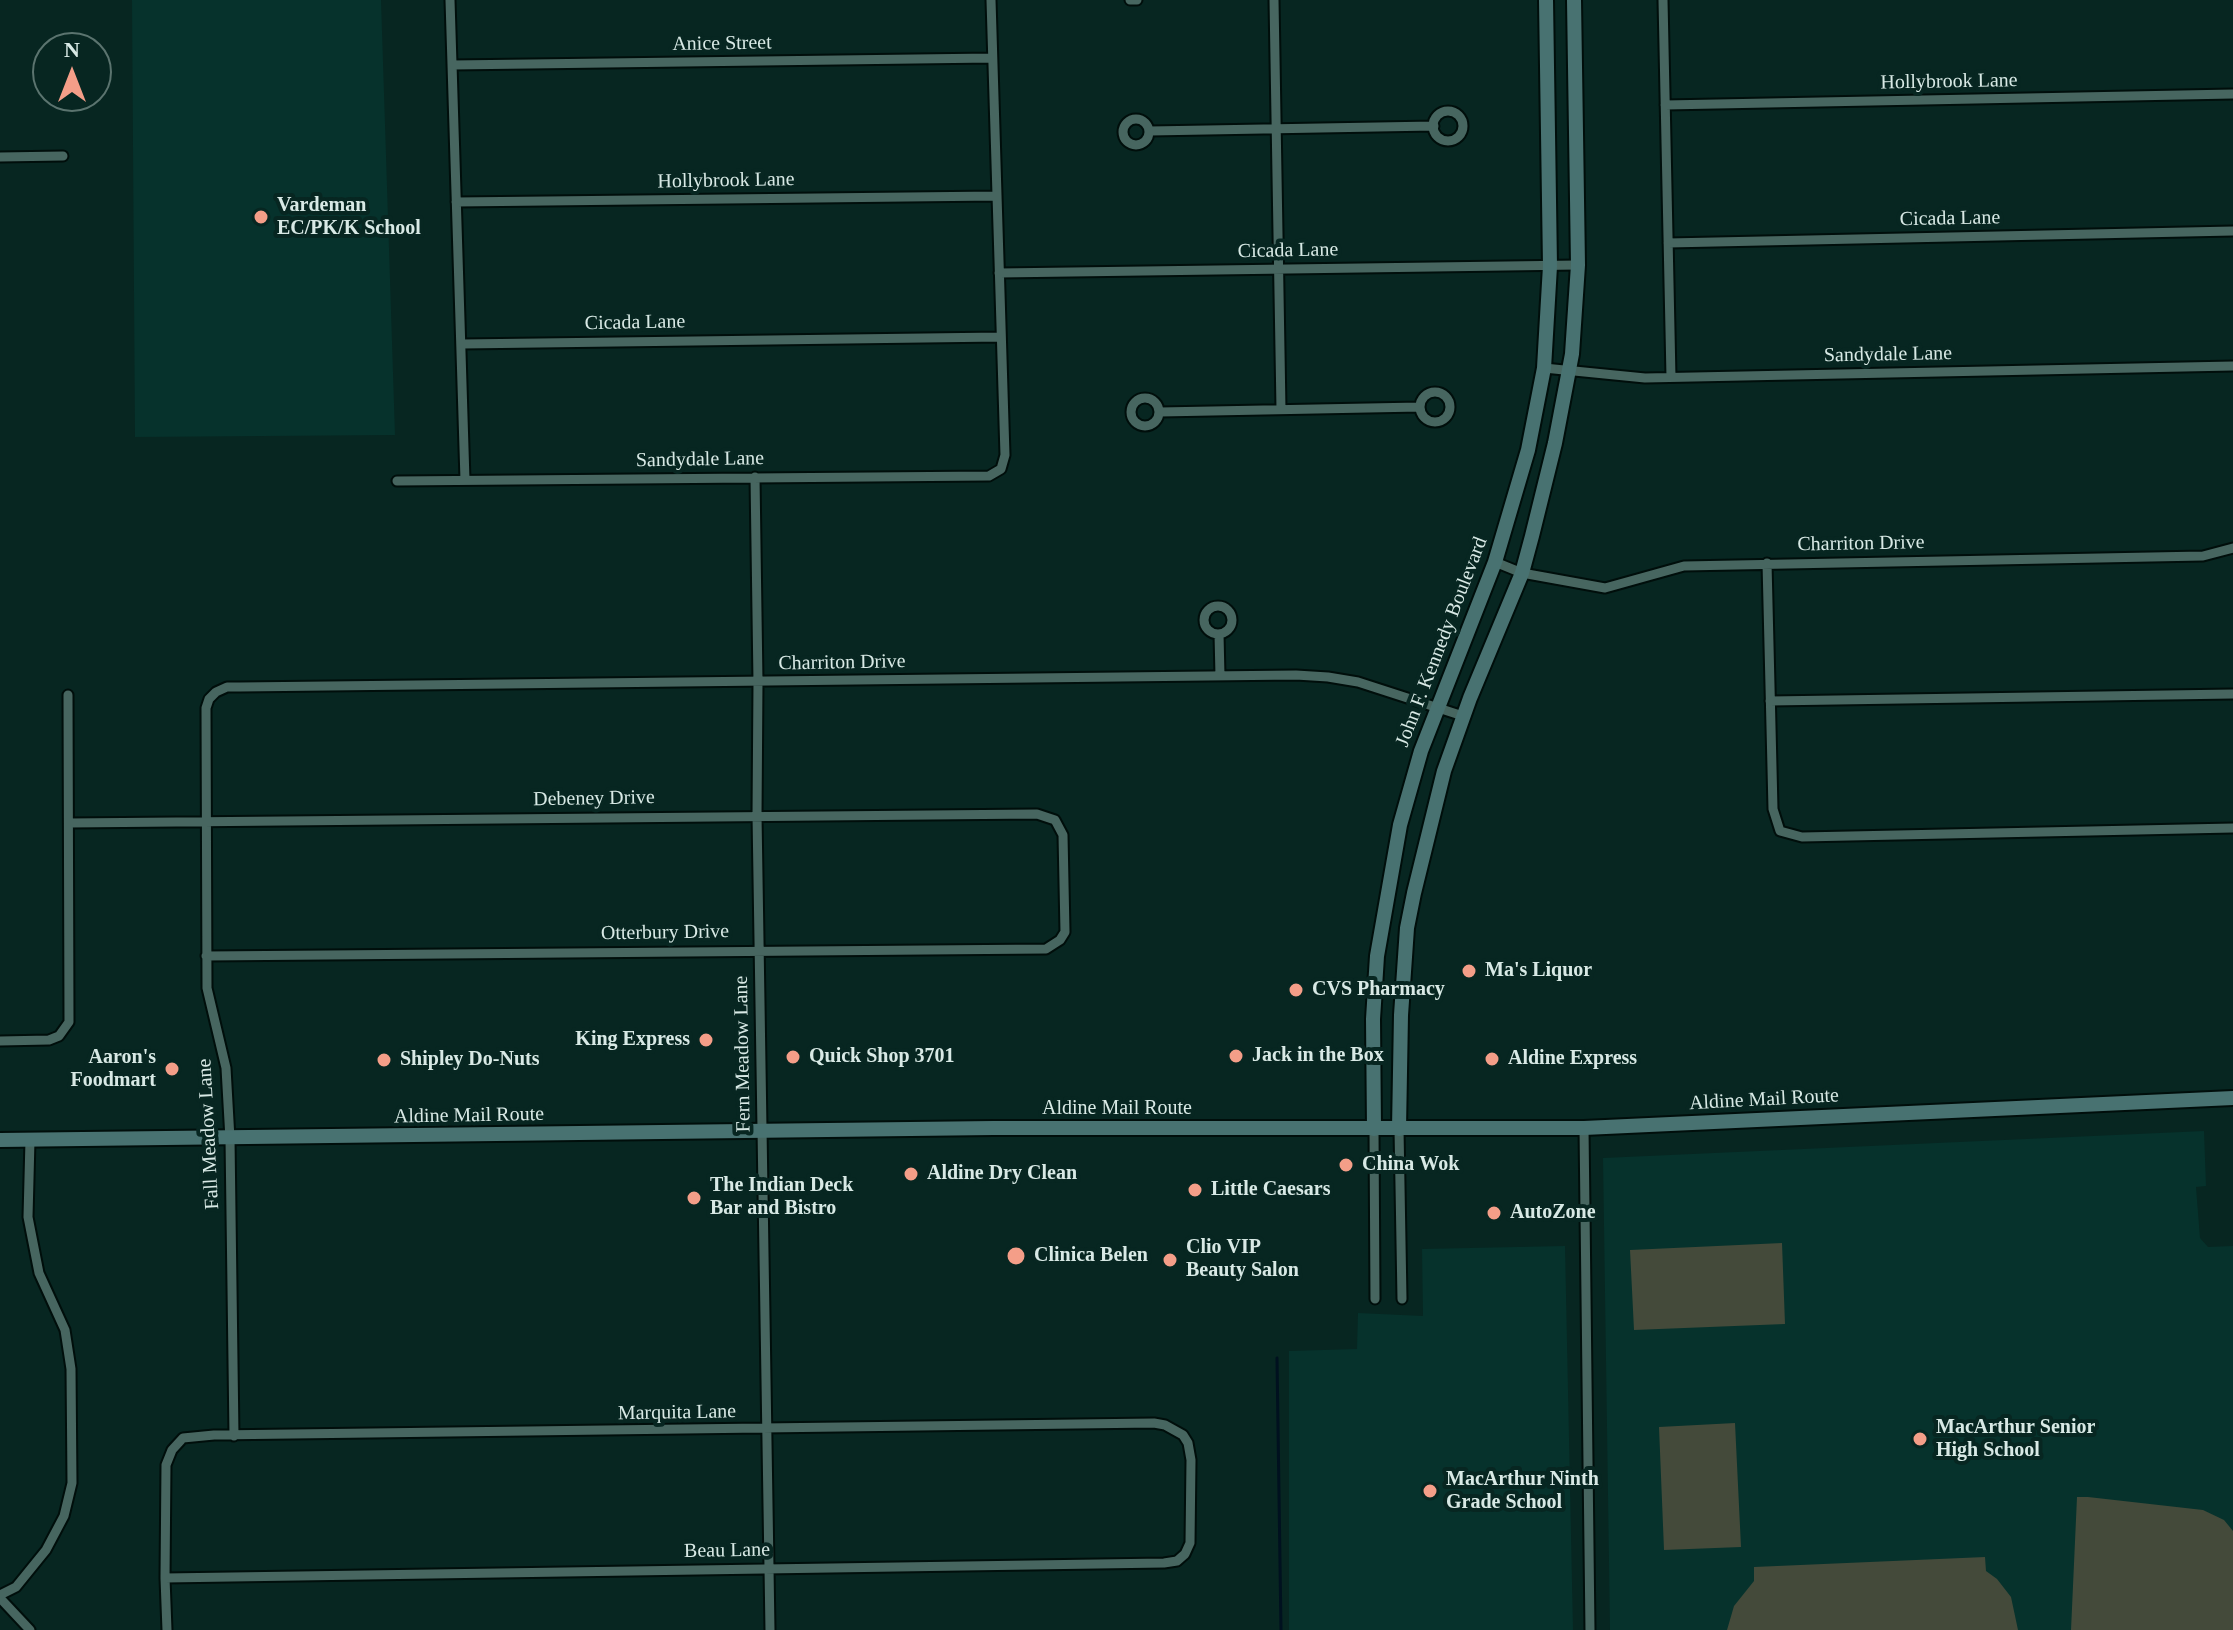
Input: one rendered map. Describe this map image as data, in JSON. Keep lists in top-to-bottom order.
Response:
{
  "streets": {
    "main road": ["John F. Kennedy Boulevard", "Aldine Mail Route"],
    "street": [
      "Anice Street",
      "Hollybrook Lane",
      "Cicada Lane",
      "Sandydale Lane",
      "Charriton Drive",
      "Debeney Drive",
      "Otterbury Drive",
      "Fern Meadow Lane",
      "Fall Meadow Lane",
      "Marquita Lane",
      "Beau Lane"
    ]
  },
  "crossings": [
    ["Cicada Lane", "Sandydale Lane"],
    ["Cicada Lane", "John F. Kennedy Boulevard"],
    ["Sandydale Lane", "John F. Kennedy Boulevard"],
    ["Sandydale Lane", "Fern Meadow Lane"],
    ["Charriton Drive", "John F. Kennedy Boulevard"],
    ["Charriton Drive", "Fern Meadow Lane"],
    ["Charriton Drive", "Fall Meadow Lane"],
    ["John F. Kennedy Boulevard", "Aldine Mail Route"],
    ["Debeney Drive", "Otterbury Drive"],
    ["Debeney Drive", "Fern Meadow Lane"],
    ["Debeney Drive", "Fall Meadow Lane"],
    ["Otterbury Drive", "Fern Meadow Lane"],
    ["Otterbury Drive", "Fall Meadow Lane"],
    ["Fern Meadow Lane", "Aldine Mail Route"],
    ["Fern Meadow Lane", "Marquita Lane"],
    ["Fern Meadow Lane", "Beau Lane"],
    ["Aldine Mail Route", "Fall Meadow Lane"],
    ["Fall Meadow Lane", "Marquita Lane"],
    ["Marquita Lane", "Beau Lane"]
  ],
  "places": [
    "Vardeman EC/PK/K School",
    "Ma's Liquor",
    "CVS Pharmacy",
    "King Express",
    "Jack in the Box",
    "Quick Shop 3701",
    "Aldine Express",
    "Shipley Do-Nuts",
    "Aaron's Foodmart",
    "China Wok",
    "Aldine Dry Clean",
    "Little Caesars",
    "The Indian Deck Bar and Bistro",
    "AutoZone",
    "Clinica Belen",
    "Clio VIP Beauty Salon",
    "MacArthur Senior High School",
    "MacArthur Ninth Grade School"
  ],
  "north": "top"
}
